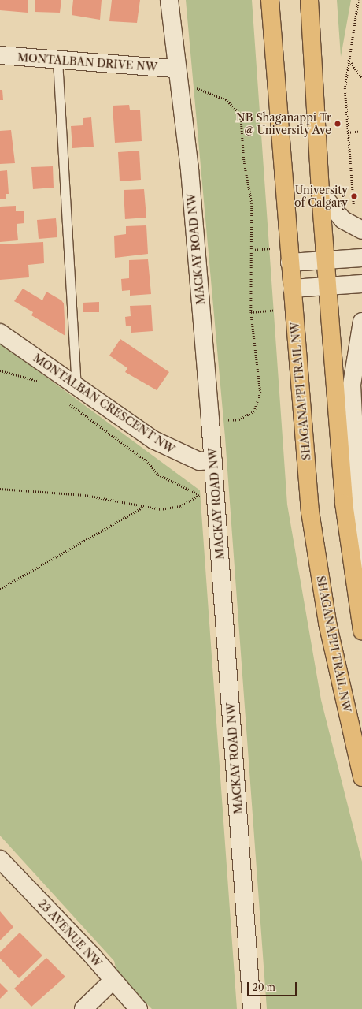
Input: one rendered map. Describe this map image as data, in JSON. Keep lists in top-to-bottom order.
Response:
{
  "streets": {
    "main road": ["SHAGANAPPI TRAIL NW"],
    "street": [
      "MONTALBAN DRIVE NW",
      "MACKAY ROAD NW",
      "MONTALBAN CRESCENT NW",
      "23 AVENUE NW"
    ]
  },
  "crossings": [
    ["MONTALBAN DRIVE NW", "MACKAY ROAD NW"],
    ["MACKAY ROAD NW", "MONTALBAN CRESCENT NW"]
  ],
  "places": ["NB Shaganappi Tr @ University Ave", "University of Calgary"],
  "scale_bar": "20 m"
}
